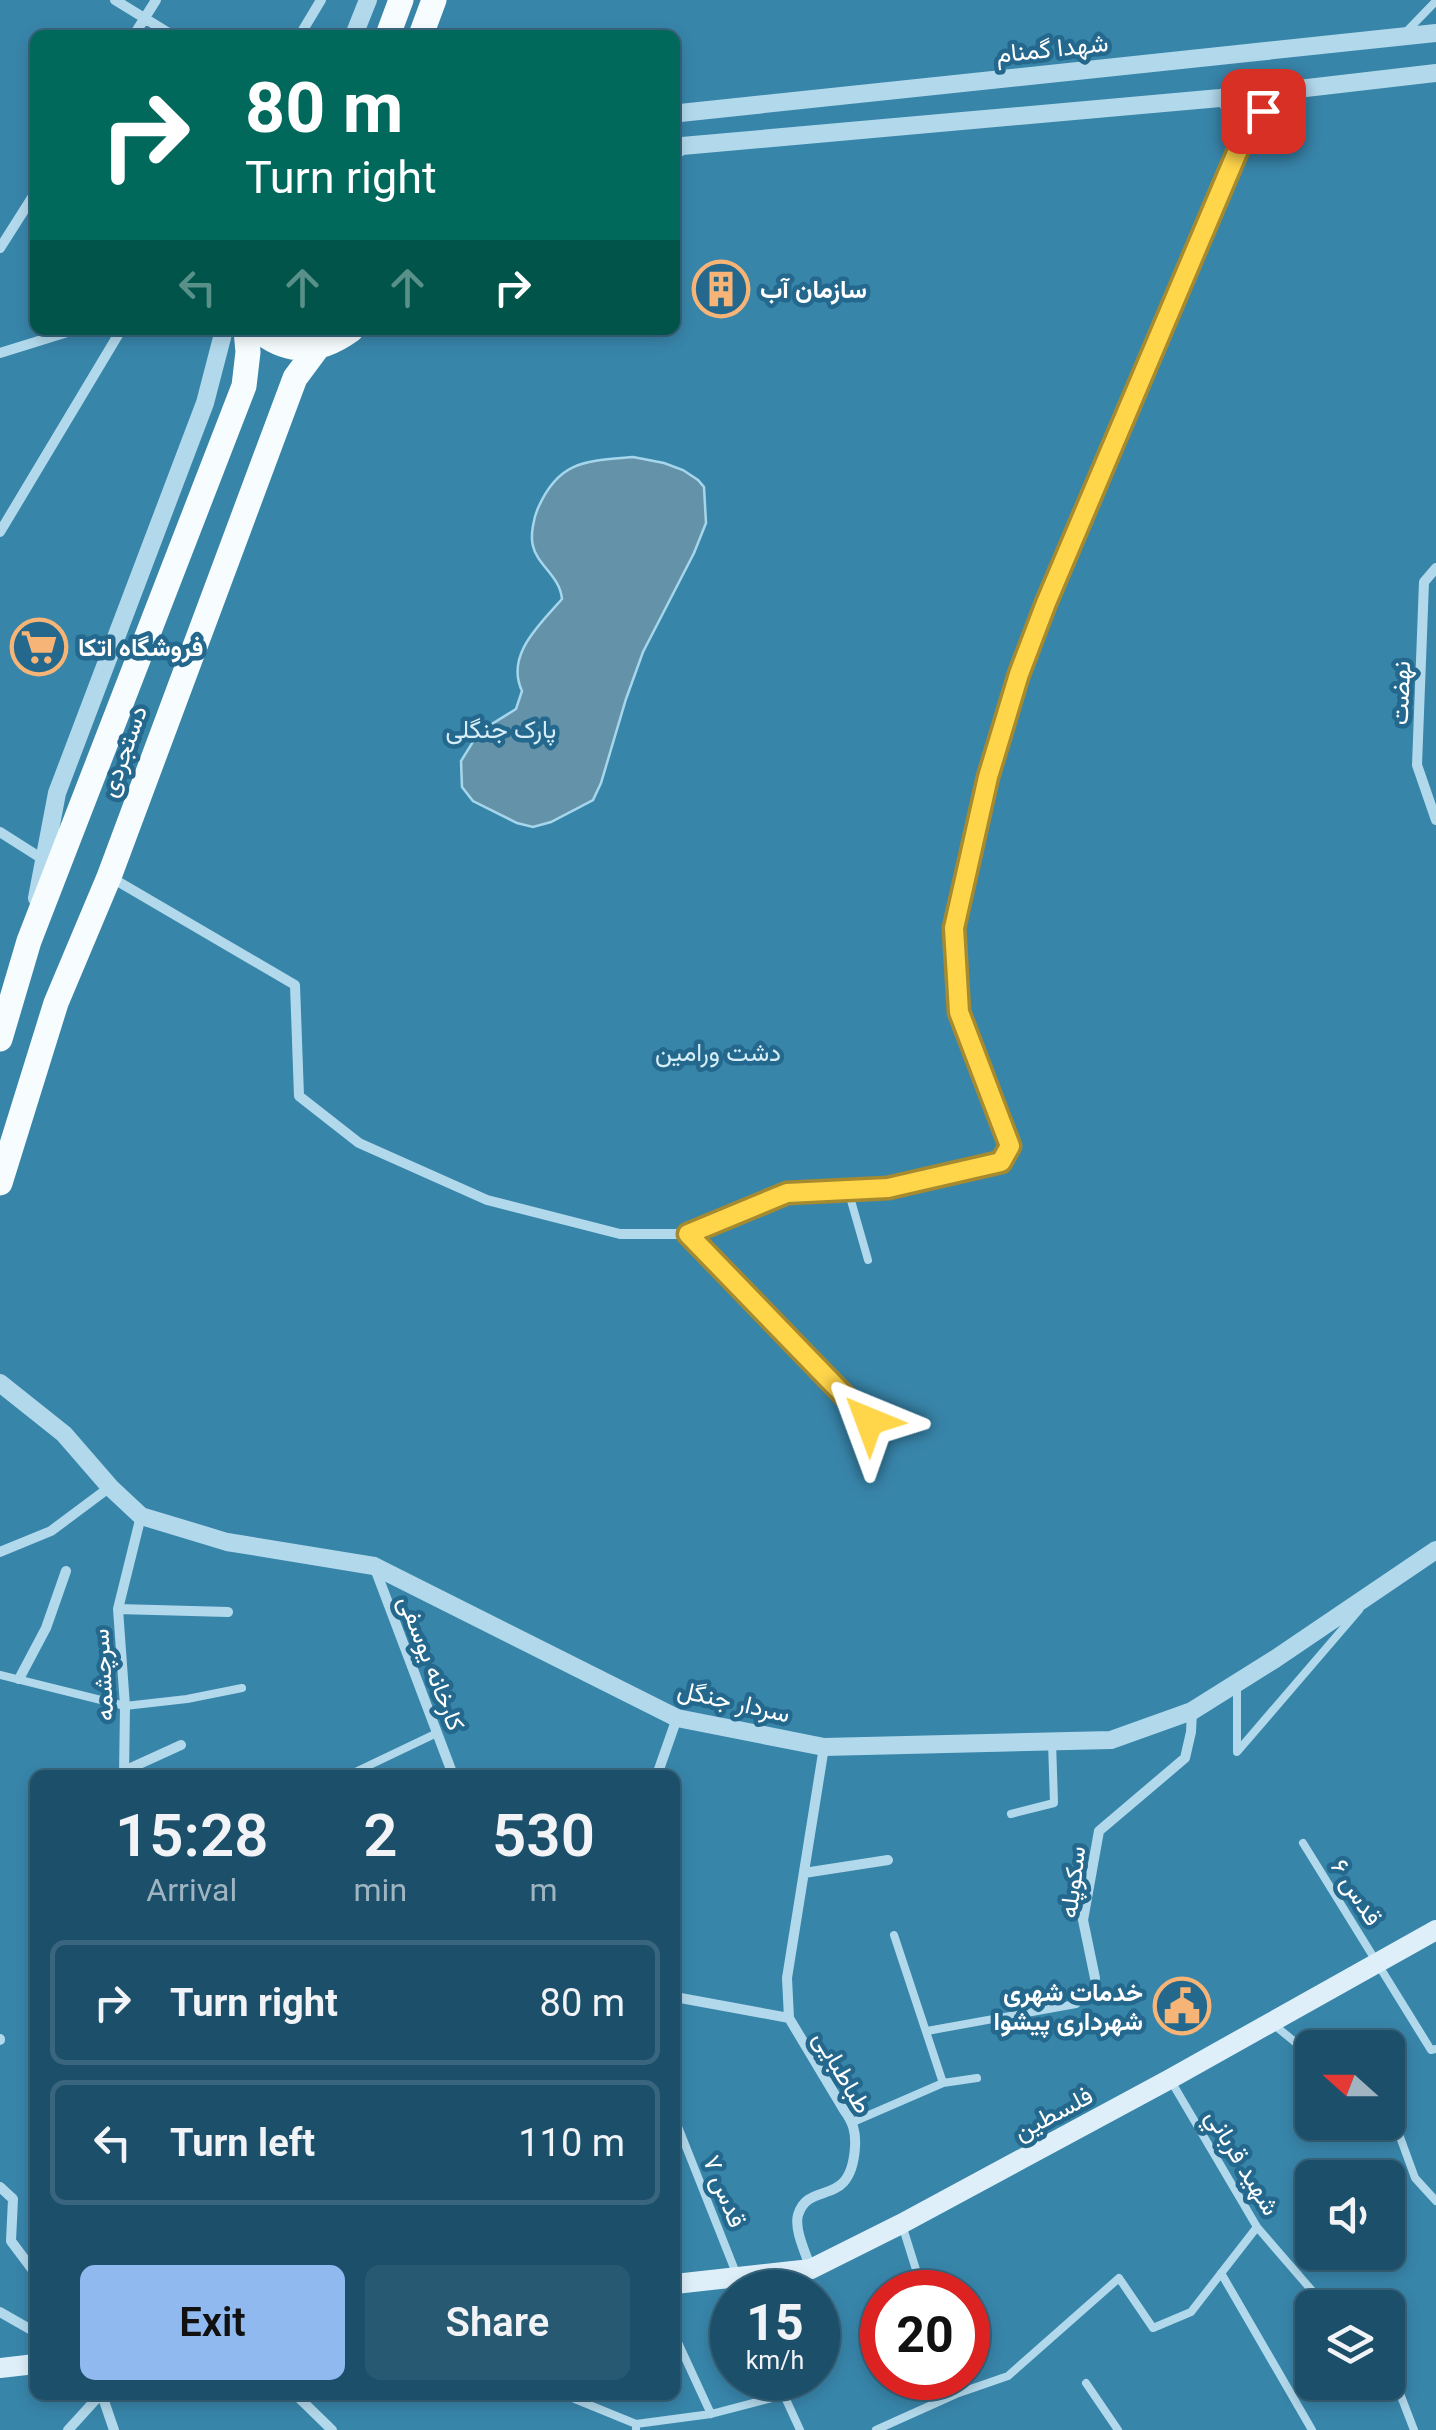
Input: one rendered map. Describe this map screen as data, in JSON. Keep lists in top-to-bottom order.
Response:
{
  "streets": {
    "main road": ["دستجردی", "فلسطین"],
    "street": [
      "شهدا گمنام",
      "نهضت",
      "کارخانه یوسفی",
      "سرچشمه",
      "سردار جنگل",
      "سکوپله",
      "طباطبایی"
    ],
    "lane": ["قدس ۶", "شهيد قرباني", "قدس ۷"]
  },
  "crossings": [
    ["کارخانه یوسفی", "سردار جنگل"],
    ["سرچشمه", "سردار جنگل"],
    ["سردار جنگل", "سکوپله"],
    ["سردار جنگل", "طباطبایی"],
    ["قدس ۶", "فلسطین"],
    ["طباطبایی", "فلسطین"],
    ["فلسطین", "شهيد قرباني"]
  ],
  "parks": ["پارک جنگلی", "دشت ورامین"],
  "places": {
    "building": ["سازمان آب"],
    "supermarket": ["فروشگاه اتکا"],
    "public building": ["خدمات شهری شهرداری پیشوا"]
  },
  "north": "left",
  "page": {
    "turn": ["80 m", "Turn right"],
    "eta": [
      "15:28",
      "Arrival",
      "2",
      "min",
      "530",
      "m"
    ],
    "list": [
      {
        "name": "Turn right",
        "value": "80 m"
      },
      {
        "name": "Turn left",
        "value": "110 m"
      }
    ],
    "buttons": ["Exit", "Share"],
    "speed": "15 km/h",
    "limit": "20"
  }
}
